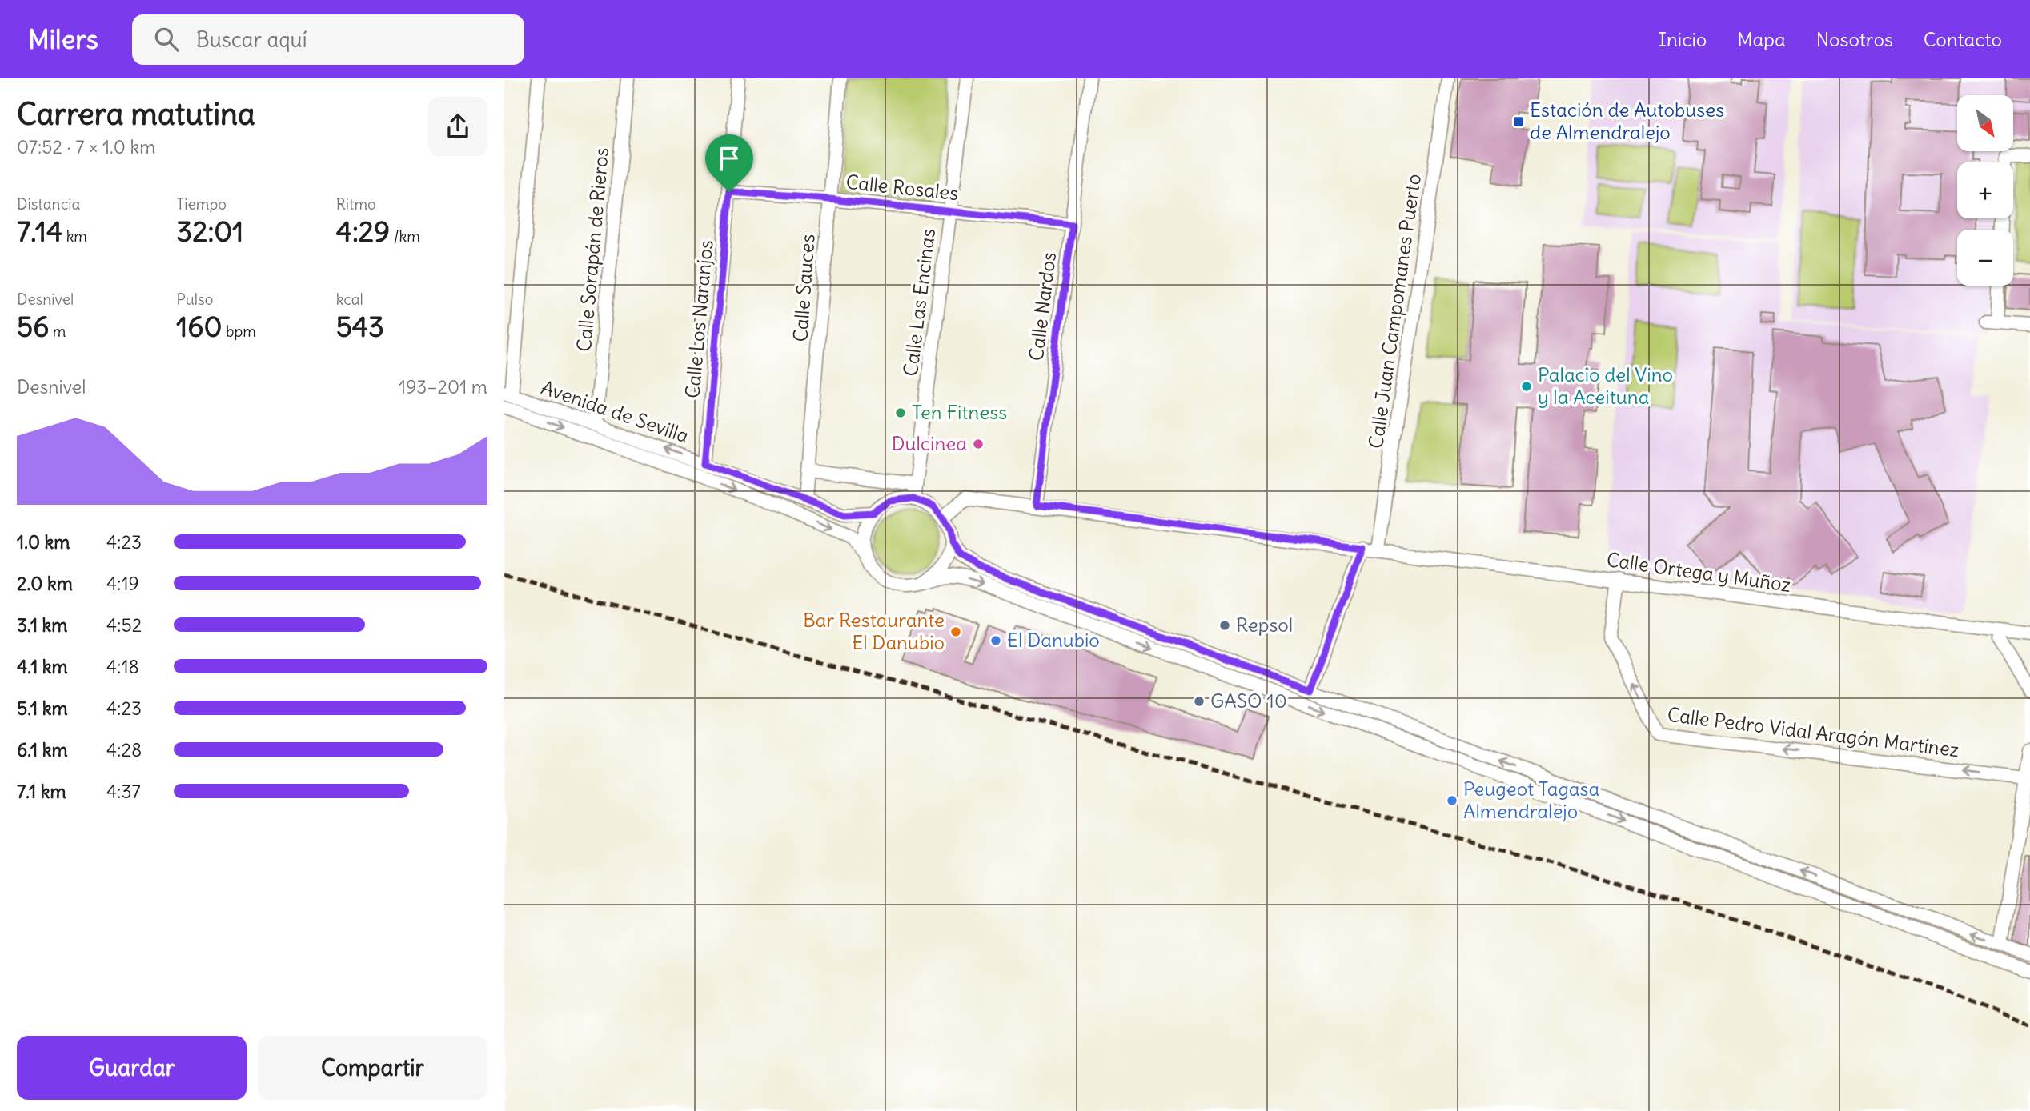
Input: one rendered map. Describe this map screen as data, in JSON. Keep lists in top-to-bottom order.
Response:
{
  "streets": {
    "street": [
      "Calle Rosales",
      "Calle Sorapán de Rieros",
      "Calle Sauces",
      "Calle Las Encinas",
      "Calle Nardos",
      "Calle Juan Campomanes Puerto",
      "Calle Los Naranjos",
      "Avenida de Sevilla",
      "Calle Ortega y Muñoz",
      "Calle Pedro Vidal Aragón Martínez"
    ]
  },
  "crossings": [
    ["Calle Rosales", "Calle Sauces"],
    ["Calle Rosales", "Calle Las Encinas"],
    ["Calle Rosales", "Calle Nardos"],
    ["Calle Rosales", "Calle Los Naranjos"],
    ["Calle Sorapán de Rieros", "Avenida de Sevilla"],
    ["Calle Sauces", "Avenida de Sevilla"],
    ["Calle Las Encinas", "Avenida de Sevilla"],
    ["Calle Las Encinas", "Calle Ortega y Muñoz"],
    ["Calle Nardos", "Calle Ortega y Muñoz"],
    ["Calle Juan Campomanes Puerto", "Calle Ortega y Muñoz"],
    ["Calle Los Naranjos", "Avenida de Sevilla"],
    ["Avenida de Sevilla", "Calle Ortega y Muñoz"],
    ["Calle Ortega y Muñoz", "Calle Pedro Vidal Aragón Martínez"]
  ],
  "places": {
    "transit": ["Estación de Autobuses de Almendralejo"],
    "other": [
      "Palacio del Vino y la Aceituna",
      "Ten Fitness",
      "Dulcinea",
      "Repsol",
      "Bar Restaurante El Danubio",
      "El Danubio",
      "GASO 10",
      "Peugeot Tagasa Almendralejo"
    ]
  },
  "north": "bottom right",
  "page": {
    "header": "Milers",
    "search": "Buscar aquí",
    "nav": [
      "Inicio",
      "Mapa",
      "Nosotros",
      "Contacto"
    ],
    "heading": ["Carrera matutina", "07:52 · 7 × 1.0 km"],
    "map_buttons": ["+", "−"],
    "stats": [
      ["Distancia", "7.14 km"],
      ["Tiempo", "32:01"],
      ["Ritmo", "4:29 /km"],
      ["Desnivel", "56 m"],
      ["Pulso", "160 bpm"],
      ["kcal", "543"]
    ],
    "chart": ["Desnivel", "193–201 m"],
    "list": [
      {
        "name": "1.0 km",
        "note": "4:23"
      },
      {
        "name": "2.0 km",
        "note": "4:19"
      },
      {
        "name": "3.1 km",
        "note": "4:52"
      },
      {
        "name": "4.1 km",
        "note": "4:18"
      },
      {
        "name": "5.1 km",
        "note": "4:23"
      },
      {
        "name": "6.1 km",
        "note": "4:28"
      },
      {
        "name": "7.1 km",
        "note": "4:37"
      }
    ],
    "buttons": ["Guardar", "Compartir"]
  }
}
